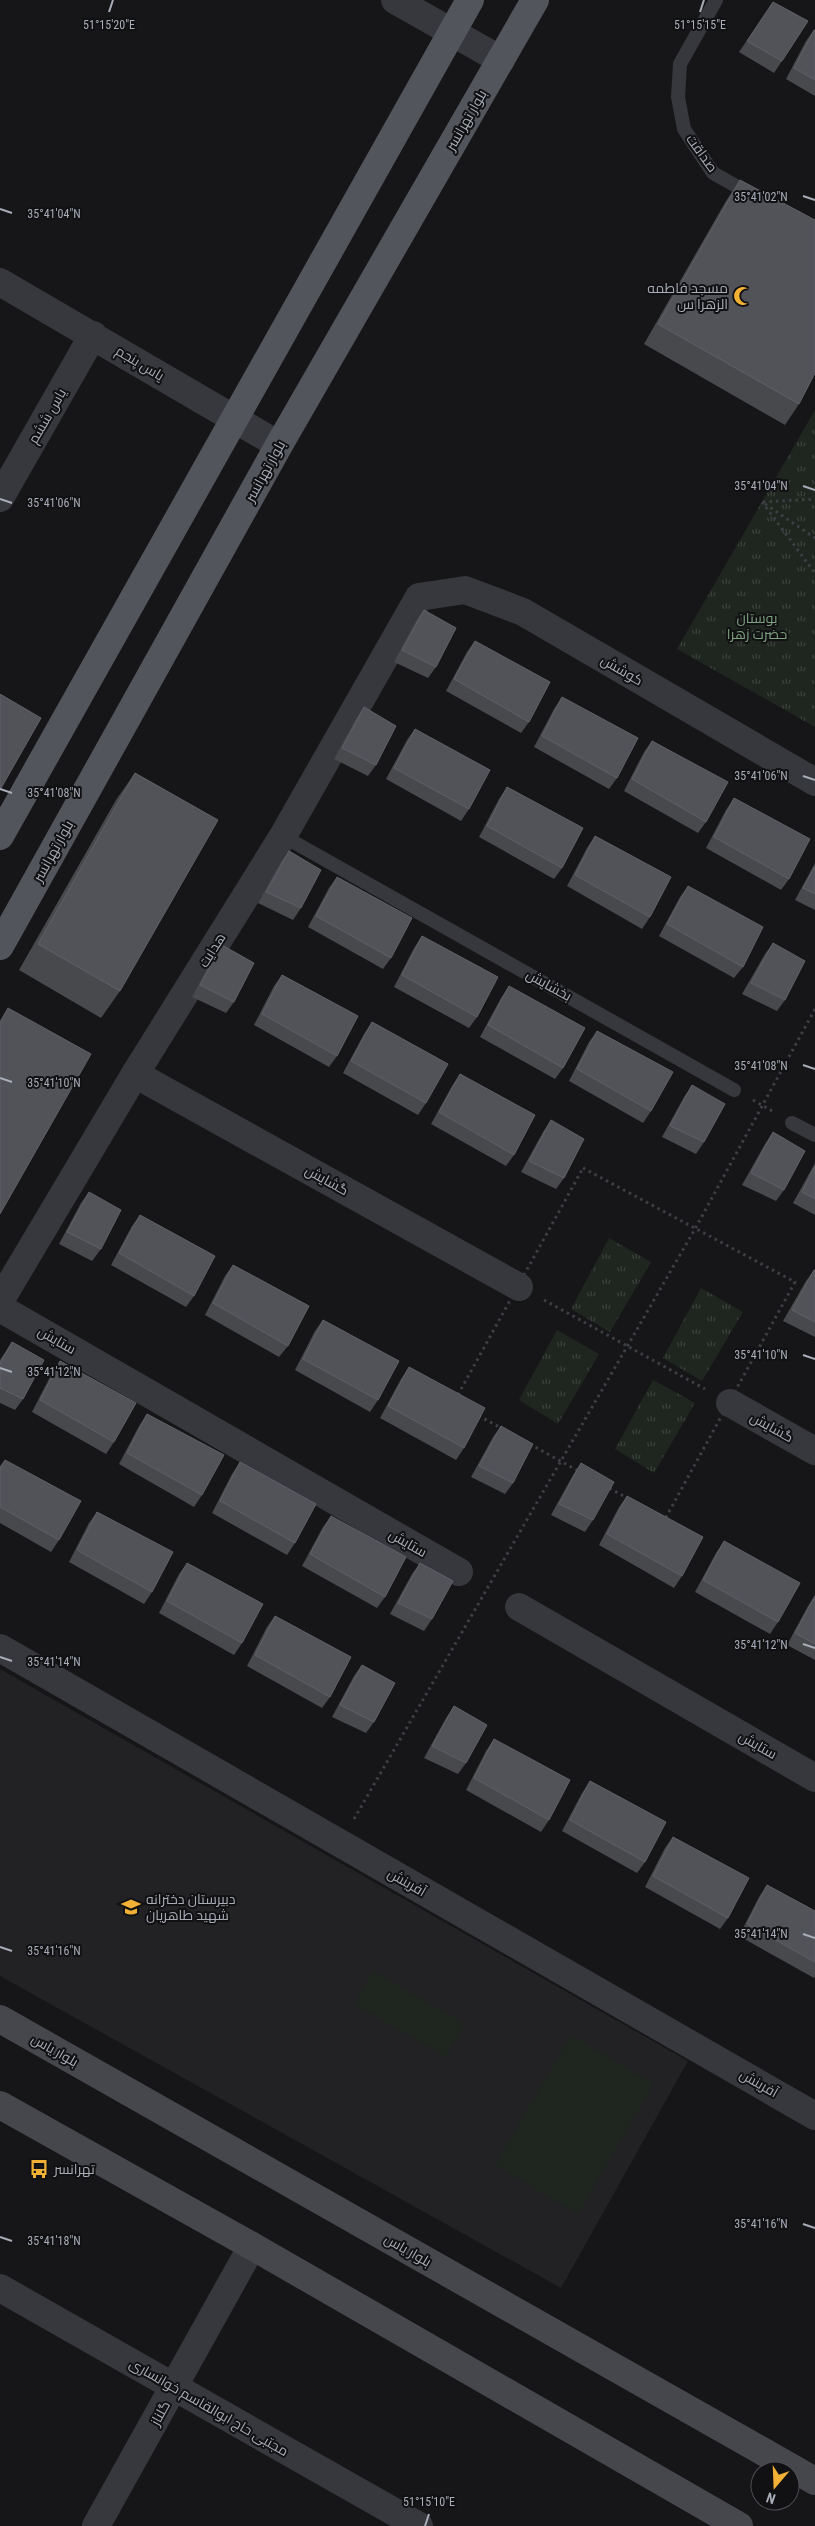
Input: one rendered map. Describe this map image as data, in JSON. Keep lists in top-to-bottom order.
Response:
{
  "streets": {
    "main road": ["بلوار تهرانسر", "بلوار یاس"],
    "street": [
      "یاس پنجم",
      "یاس ششم",
      "کوشش",
      "هدایت",
      "گشایش",
      "ستایش",
      "آفرینش",
      "مجتبی حاج ابوالقاسم خوانساری",
      "گلناز"
    ],
    "lane": ["صداقت", "بخشایش"]
  },
  "crossings": [
    ["بلوار تهرانسر", "یاس پنجم"],
    ["یاس پنجم", "یاس ششم"],
    ["کوشش", "هدایت"],
    ["هدایت", "بخشایش"],
    ["هدایت", "گشایش"],
    ["مجتبی حاج ابوالقاسم خوانساری", "گلناز"]
  ],
  "parks": ["بوستان حضرت زهرا"],
  "places": {
    "mosque": ["مسجد فاطمه الزهرا س"],
    "school or university": ["دبیرستان دخترانه شهید طاهریان"],
    "bus stop": ["تهرانسر"]
  },
  "north": "bottom",
  "coordinates": [
    "51°15'20\"E",
    "51°15'15\"E",
    "35°41'02\"N",
    "35°41'04\"N",
    "35°41'06\"N",
    "35°41'08\"N",
    "35°41'10\"N",
    "35°41'12\"N",
    "35°41'14\"N",
    "35°41'16\"N",
    "35°41'18\"N",
    "51°15'10\"E"
  ]
}
